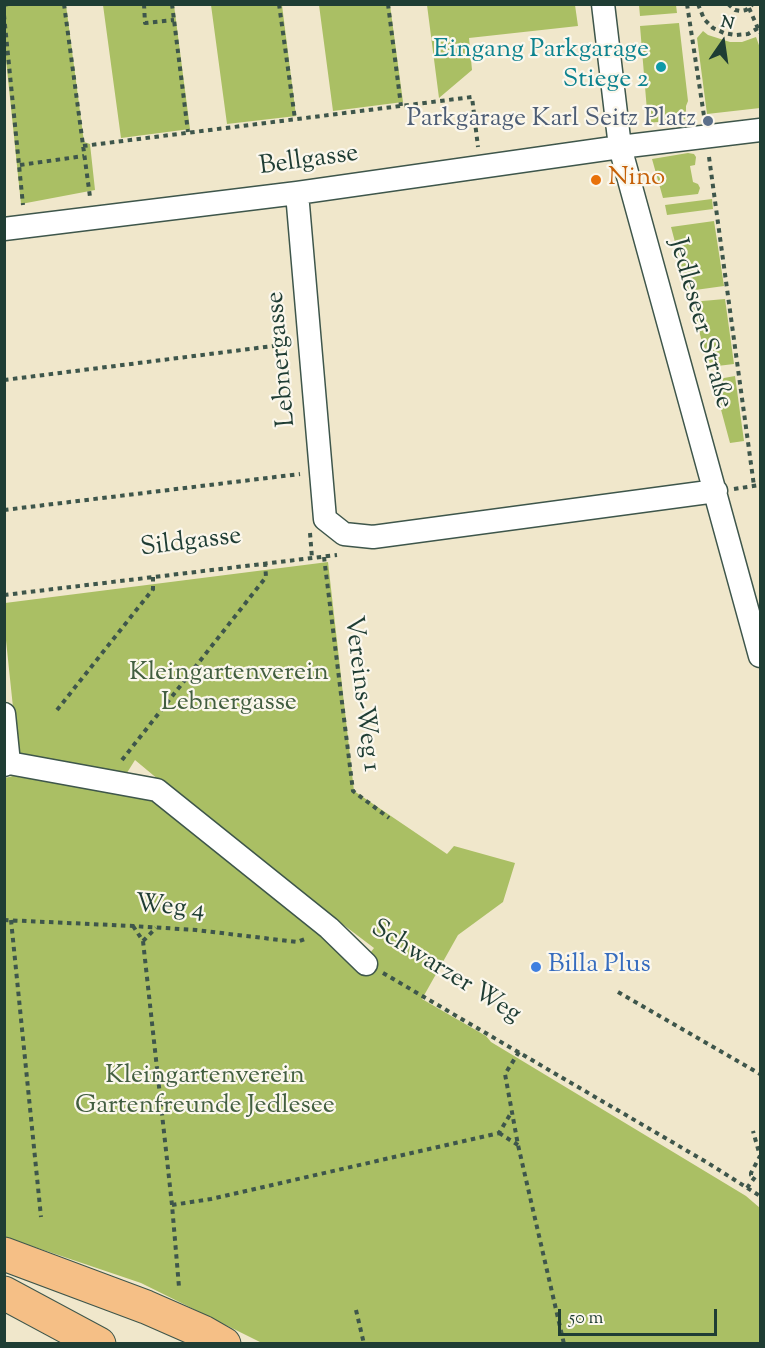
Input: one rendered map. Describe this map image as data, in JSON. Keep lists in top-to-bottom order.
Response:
{
  "streets": {
    "street": [
      "Bellgasse",
      "Jedleseer Straße",
      "Lebnergasse",
      "Schwarzer Weg"
    ],
    "path": ["Sildgasse", "Vereins-Weg 1", "Weg 4"]
  },
  "crossings": [
    ["Bellgasse", "Jedleseer Straße"],
    ["Bellgasse", "Lebnergasse"],
    ["Lebnergasse", "Sildgasse"],
    ["Sildgasse", "Vereins-Weg 1"],
    ["Weg 4", "Schwarzer Weg"]
  ],
  "parks": ["Kleingartenverein Lebnergasse", "Kleingartenverein Gartenfreunde Jedlesee"],
  "places": [
    "Eingang Parkgarage Stiege 2",
    "Parkgarage Karl Seitz Platz",
    "Nino",
    "Billa Plus"
  ],
  "scale_bar": "50 m",
  "north": "top"
}
